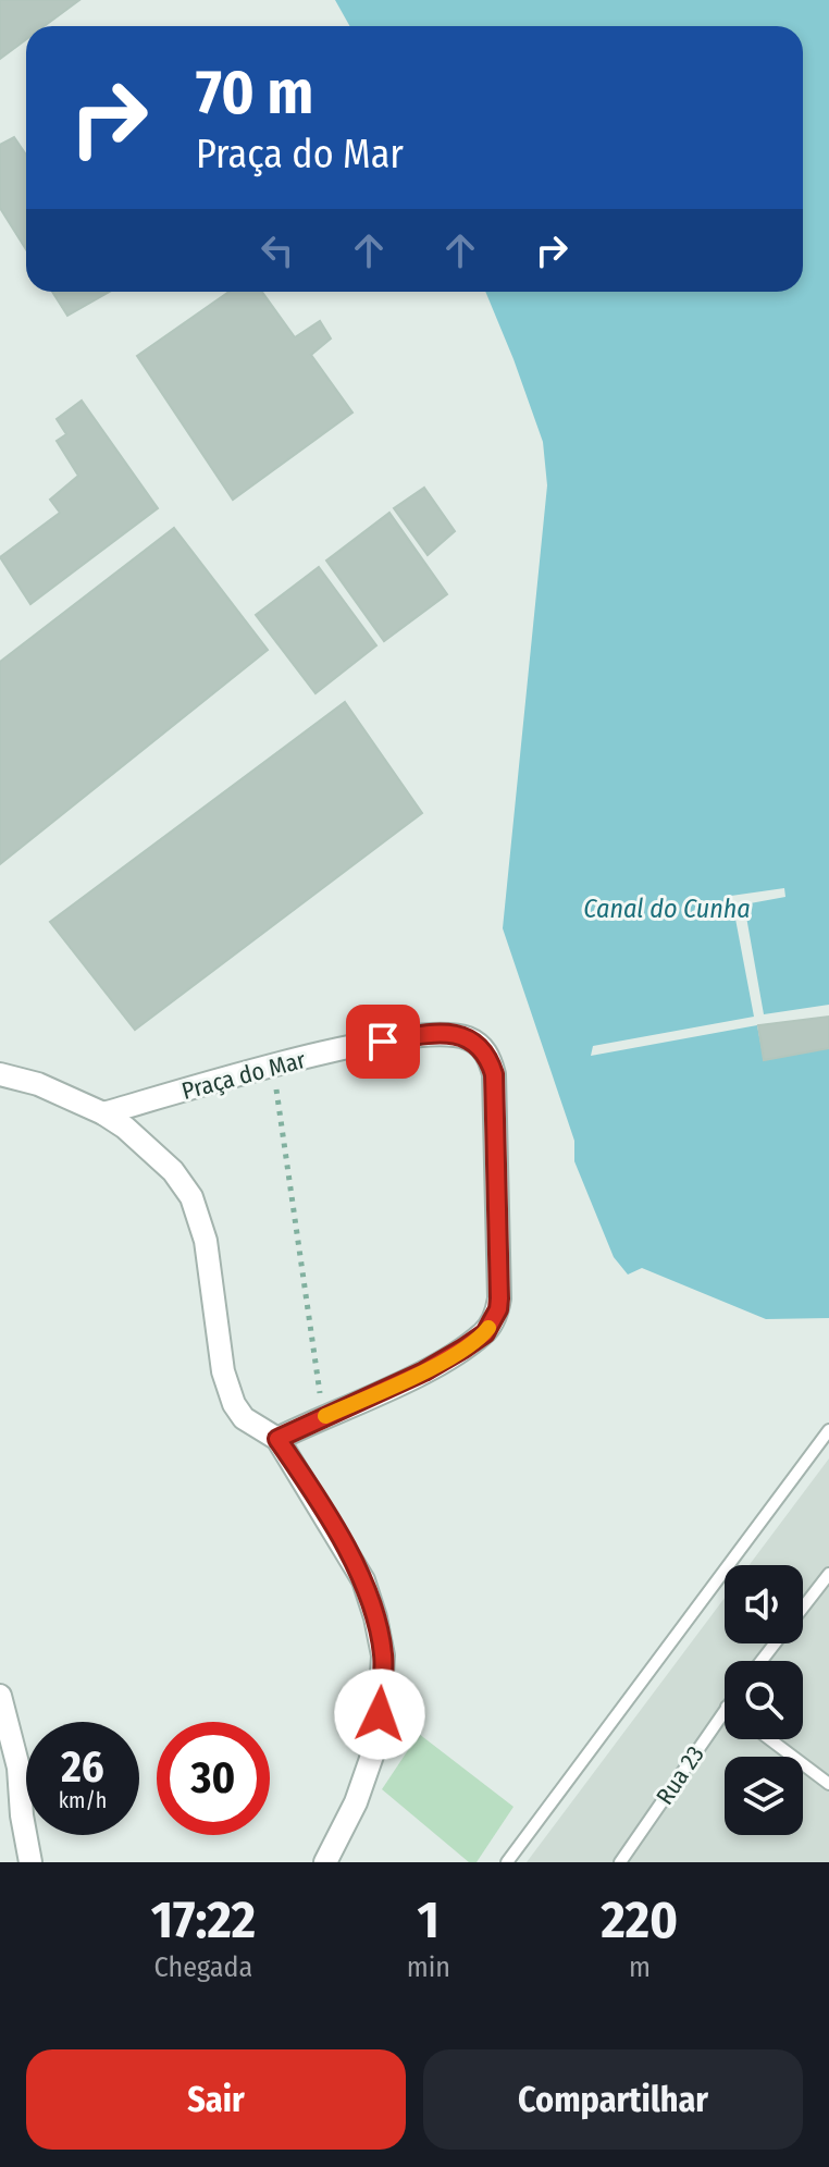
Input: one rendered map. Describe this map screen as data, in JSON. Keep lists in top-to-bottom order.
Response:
{
  "streets": {
    "street": ["Praça do Mar"],
    "lane": ["Rua 23"]
  },
  "water": ["Canal do Cunha"],
  "page": {
    "turn": ["70 m", "Praça do Mar"],
    "speed": "26 km/h",
    "limit": "30",
    "eta": [
      "17:22",
      "Chegada",
      "1",
      "min",
      "220",
      "m"
    ],
    "buttons": ["Sair", "Compartilhar"]
  }
}
